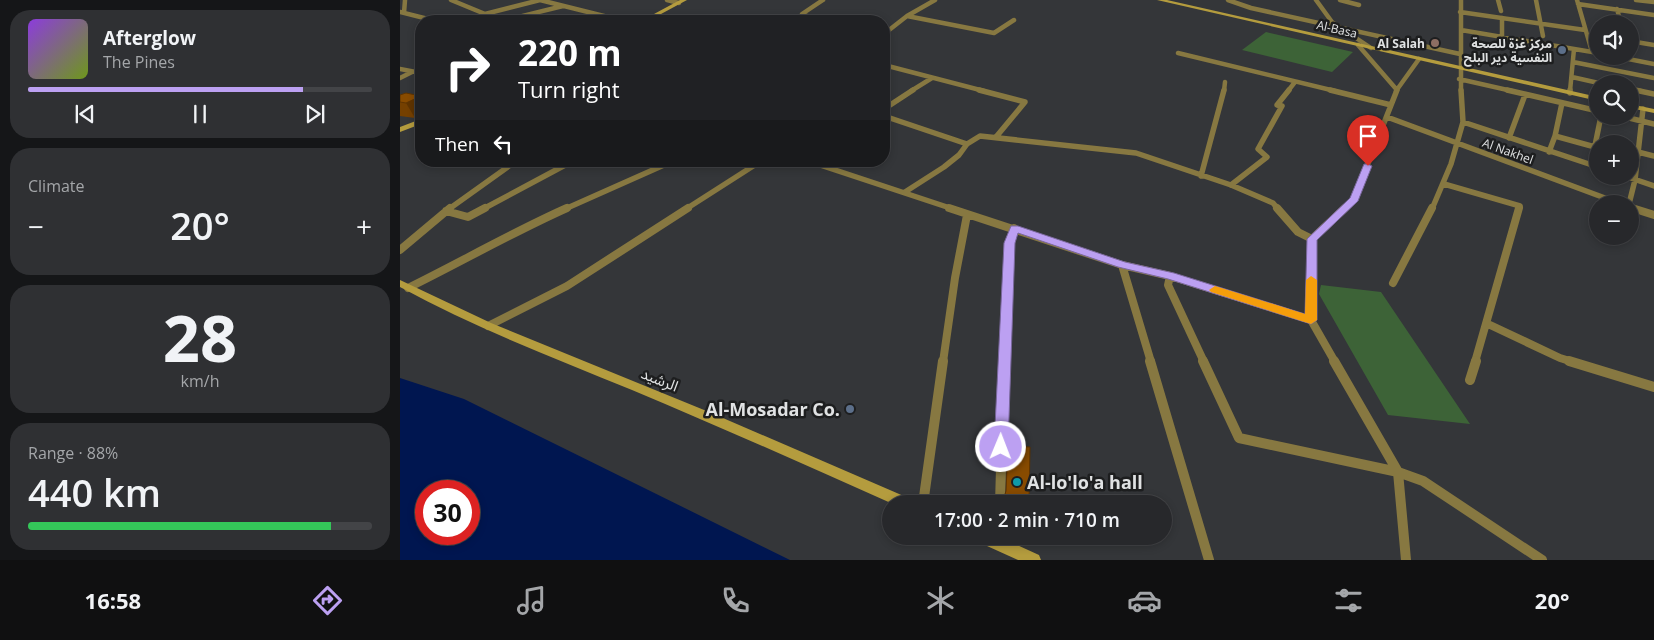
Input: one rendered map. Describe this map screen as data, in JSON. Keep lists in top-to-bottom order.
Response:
{
  "streets": {
    "street": ["Al-Basa", "Al Nakhel", "الرشيد"]
  },
  "places": [
    "Al Salah",
    "مركز غزة للصحة النفسية دير البلح",
    "Al-Mosadar Co.",
    "Al-lo'lo'a hall"
  ],
  "page": {
    "map_buttons": ["+", "−"],
    "turn": ["220 m", "Turn right"],
    "song": ["Afterglow", "The Pines"],
    "then": "Then",
    "tile": [
      "Climate",
      ["28", "km/h"],
      ["Range · 88%", "440 km"]
    ],
    "heat": ["−", "20°", "+"],
    "limit": "30",
    "trip": "17:00 · 2 min · 710 m",
    "tabs": ["16:58", "20°"]
  }
}
